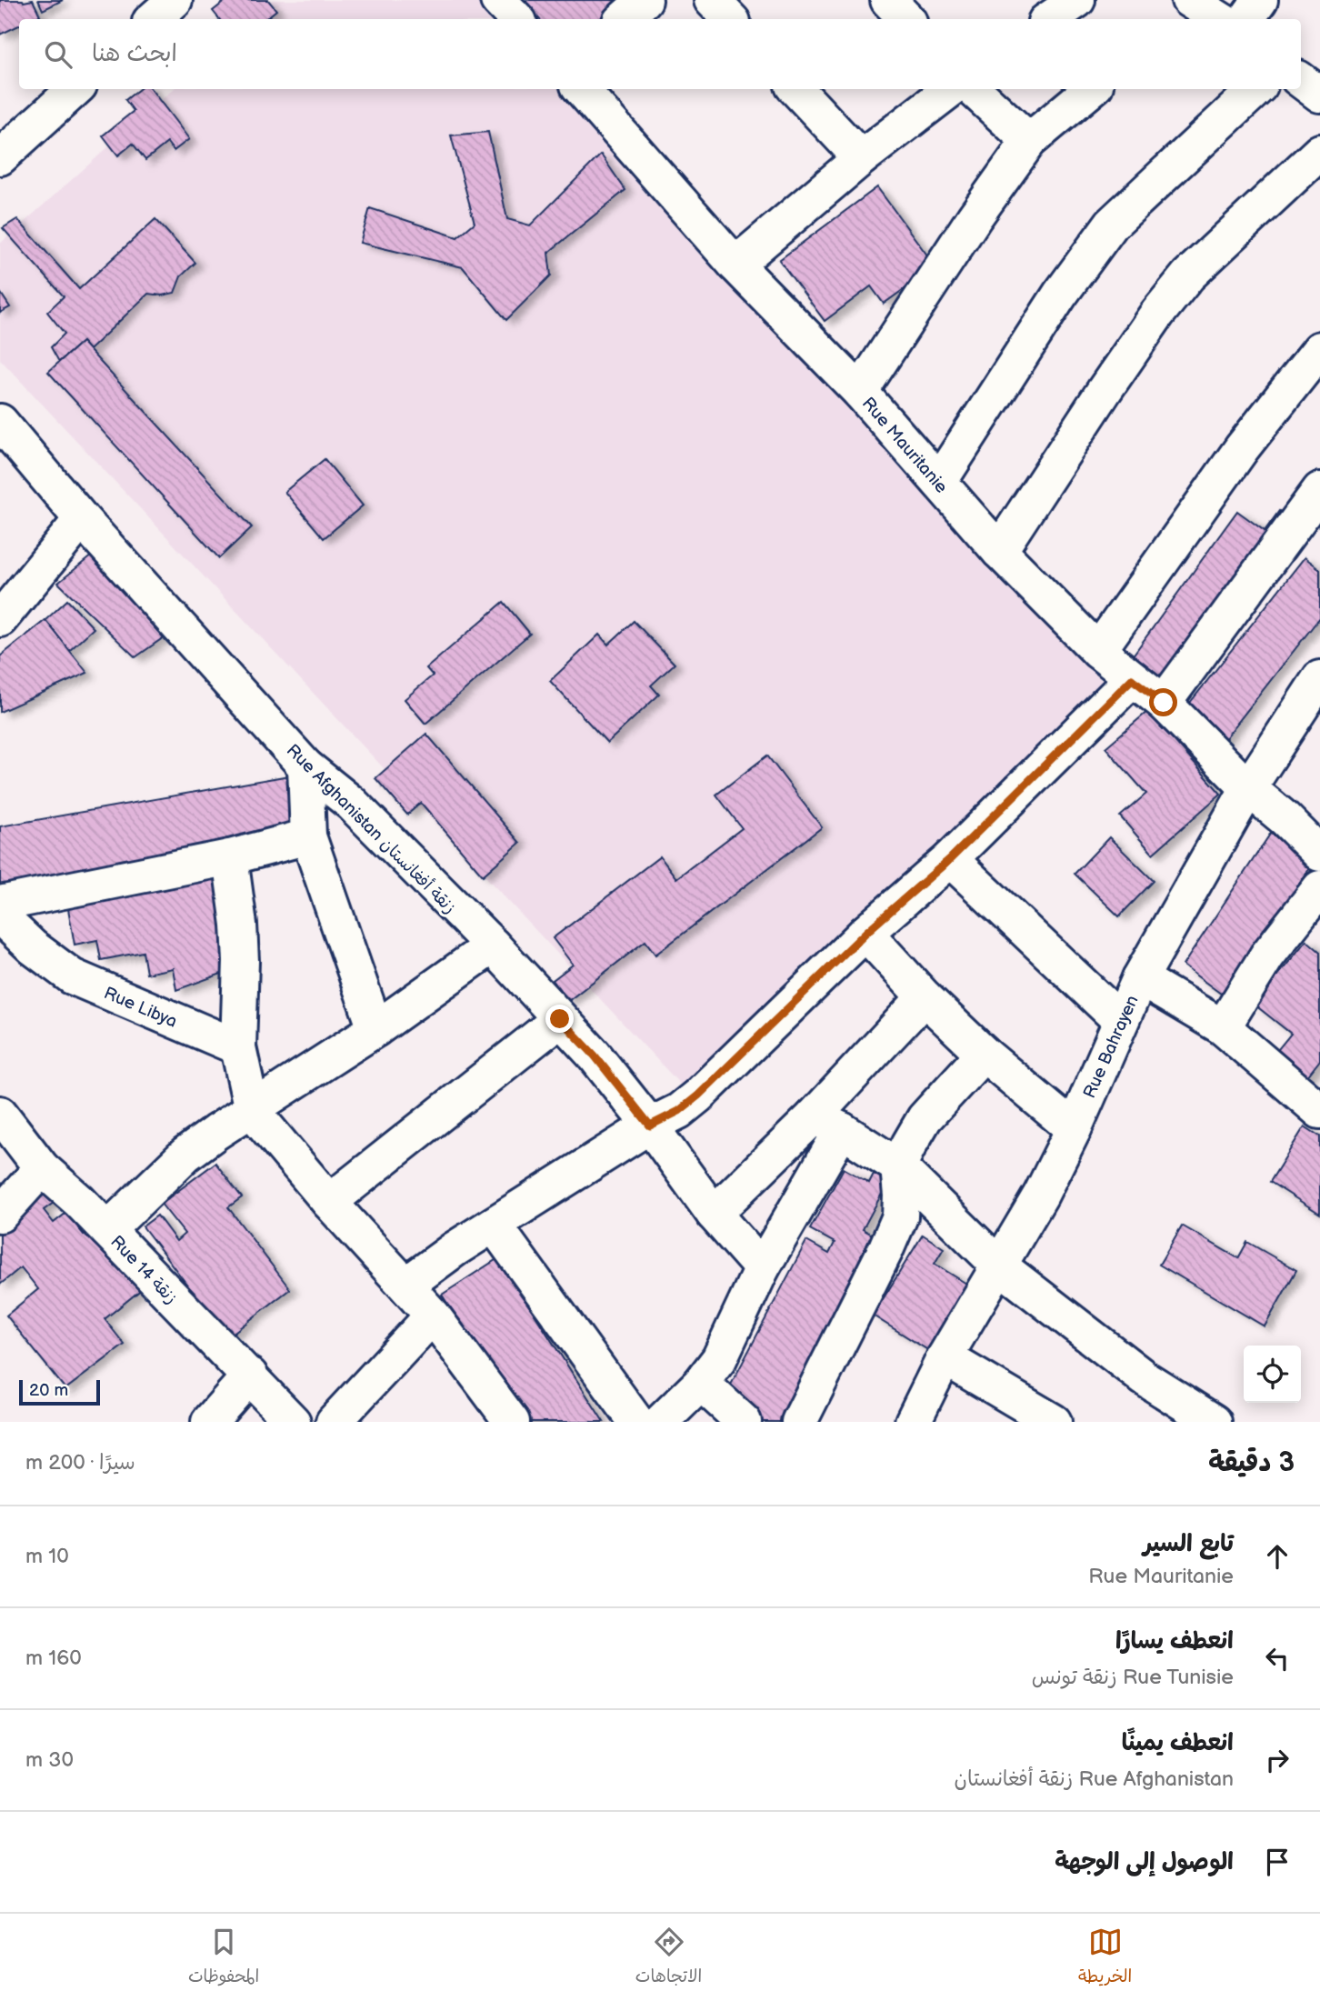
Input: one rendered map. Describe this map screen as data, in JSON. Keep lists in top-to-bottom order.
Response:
{
  "streets": {
    "street": [
      "Rue Mauritanie",
      "Rue Afghanistan زنقة أفغانستان",
      "Rue Libya",
      "Rue Bahrayen",
      "Rue 14 زنقة"
    ]
  },
  "crossings": [
    ["Rue Mauritanie", "Rue Bahrayen"]
  ],
  "scale_bar": "20 m",
  "page": {
    "search": "ابحث هنا",
    "scale": "20 m",
    "heading": ["3 دقيقة", "سيرًا · 200 m"],
    "list": [
      ["تابع السير", "Rue Mauritanie", "10 m"],
      ["انعطف يسارًا", "Rue Tunisie زنقة تونس", "160 m"],
      ["انعطف يمينًا", "Rue Afghanistan زنقة أفغانستان", "30 m"],
      "الوصول إلى الوجهة"
    ],
    "nav": ["الخريطة", "الاتجاهات", "المحفوظات"]
  }
}
